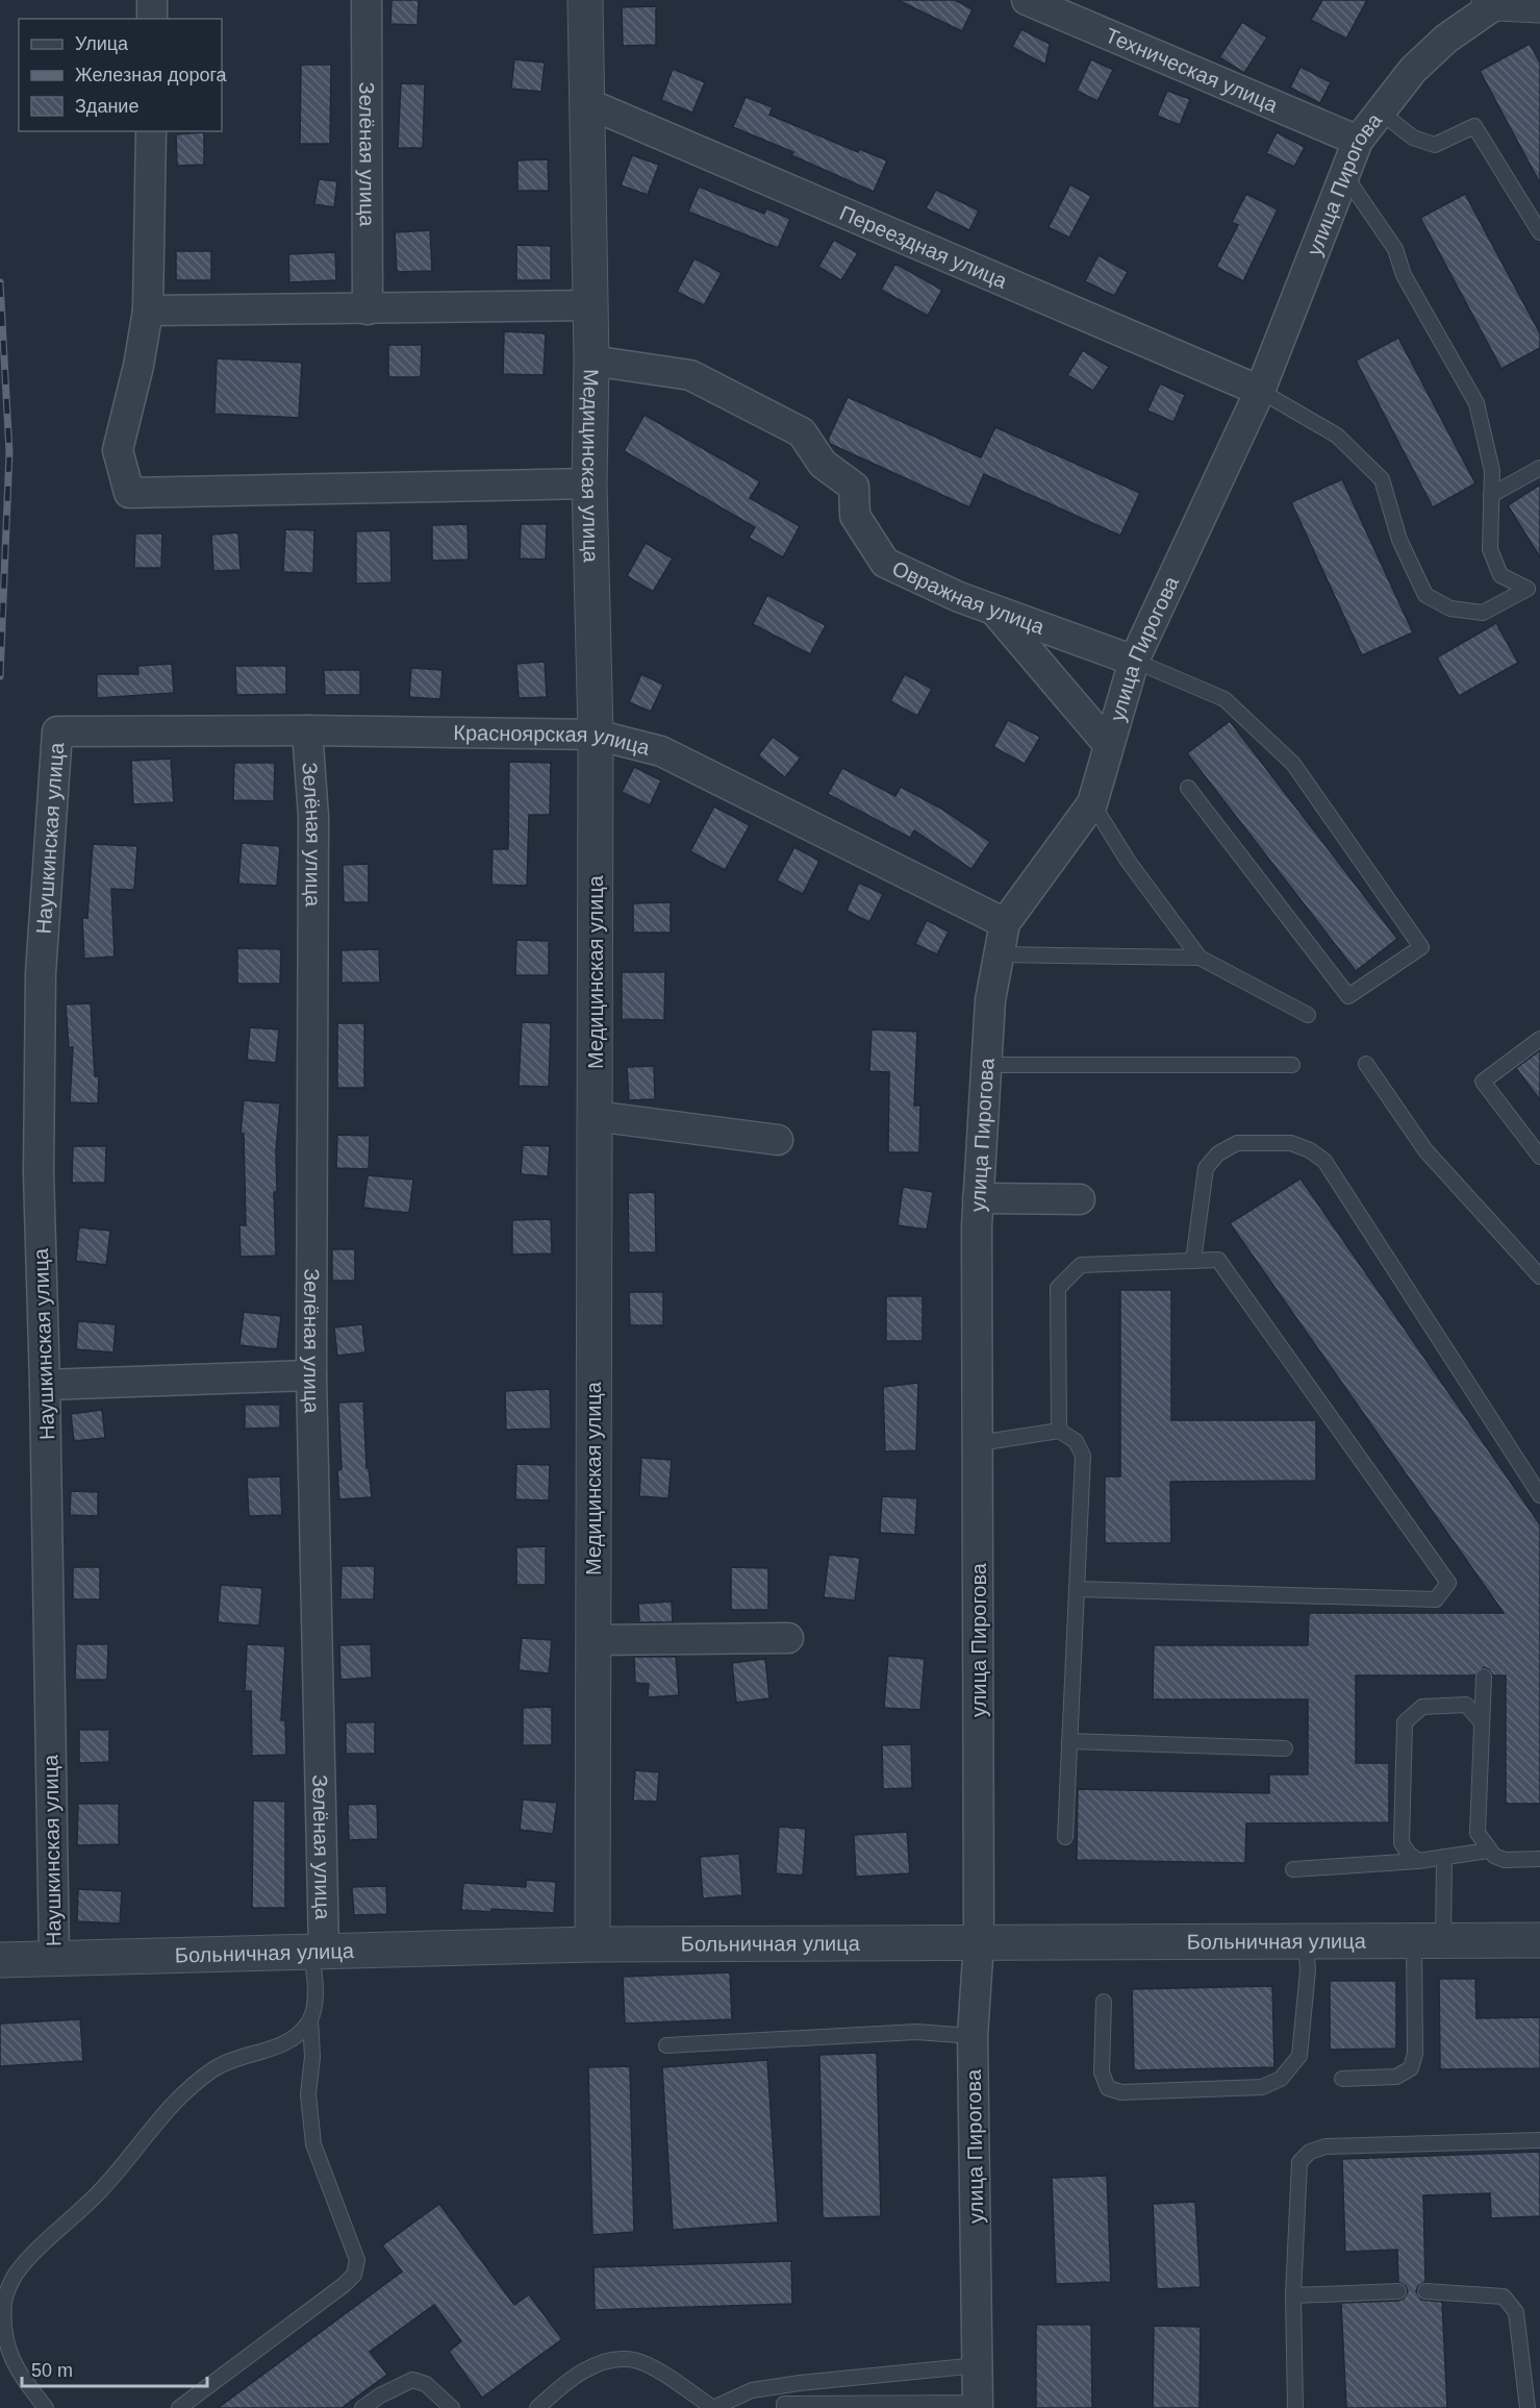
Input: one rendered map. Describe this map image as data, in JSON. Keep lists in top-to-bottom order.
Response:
{
  "streets": {
    "street": [
      "Техническая улица",
      "Зелёная улица",
      "улица Пирогова",
      "Переездная улица",
      "Медицинская улица",
      "Овражная улица",
      "Красноярская улица",
      "Наушкинская улица",
      "Больничная улица"
    ]
  },
  "crossings": [
    ["Техническая улица", "улица Пирогова"],
    ["Зелёная улица", "Красноярская улица"],
    ["Зелёная улица", "Больничная улица"],
    ["улица Пирогова", "Переездная улица"],
    ["улица Пирогова", "Овражная улица"],
    ["улица Пирогова", "Красноярская улица"],
    ["улица Пирогова", "Больничная улица"],
    ["Переездная улица", "Медицинская улица"],
    ["Медицинская улица", "Овражная улица"],
    ["Медицинская улица", "Красноярская улица"],
    ["Медицинская улица", "Больничная улица"],
    ["Красноярская улица", "Наушкинская улица"],
    ["Наушкинская улица", "Больничная улица"]
  ],
  "legend": ["Улица", "Железная дорога", "Здание"],
  "scale_bar": "50 m"
}
